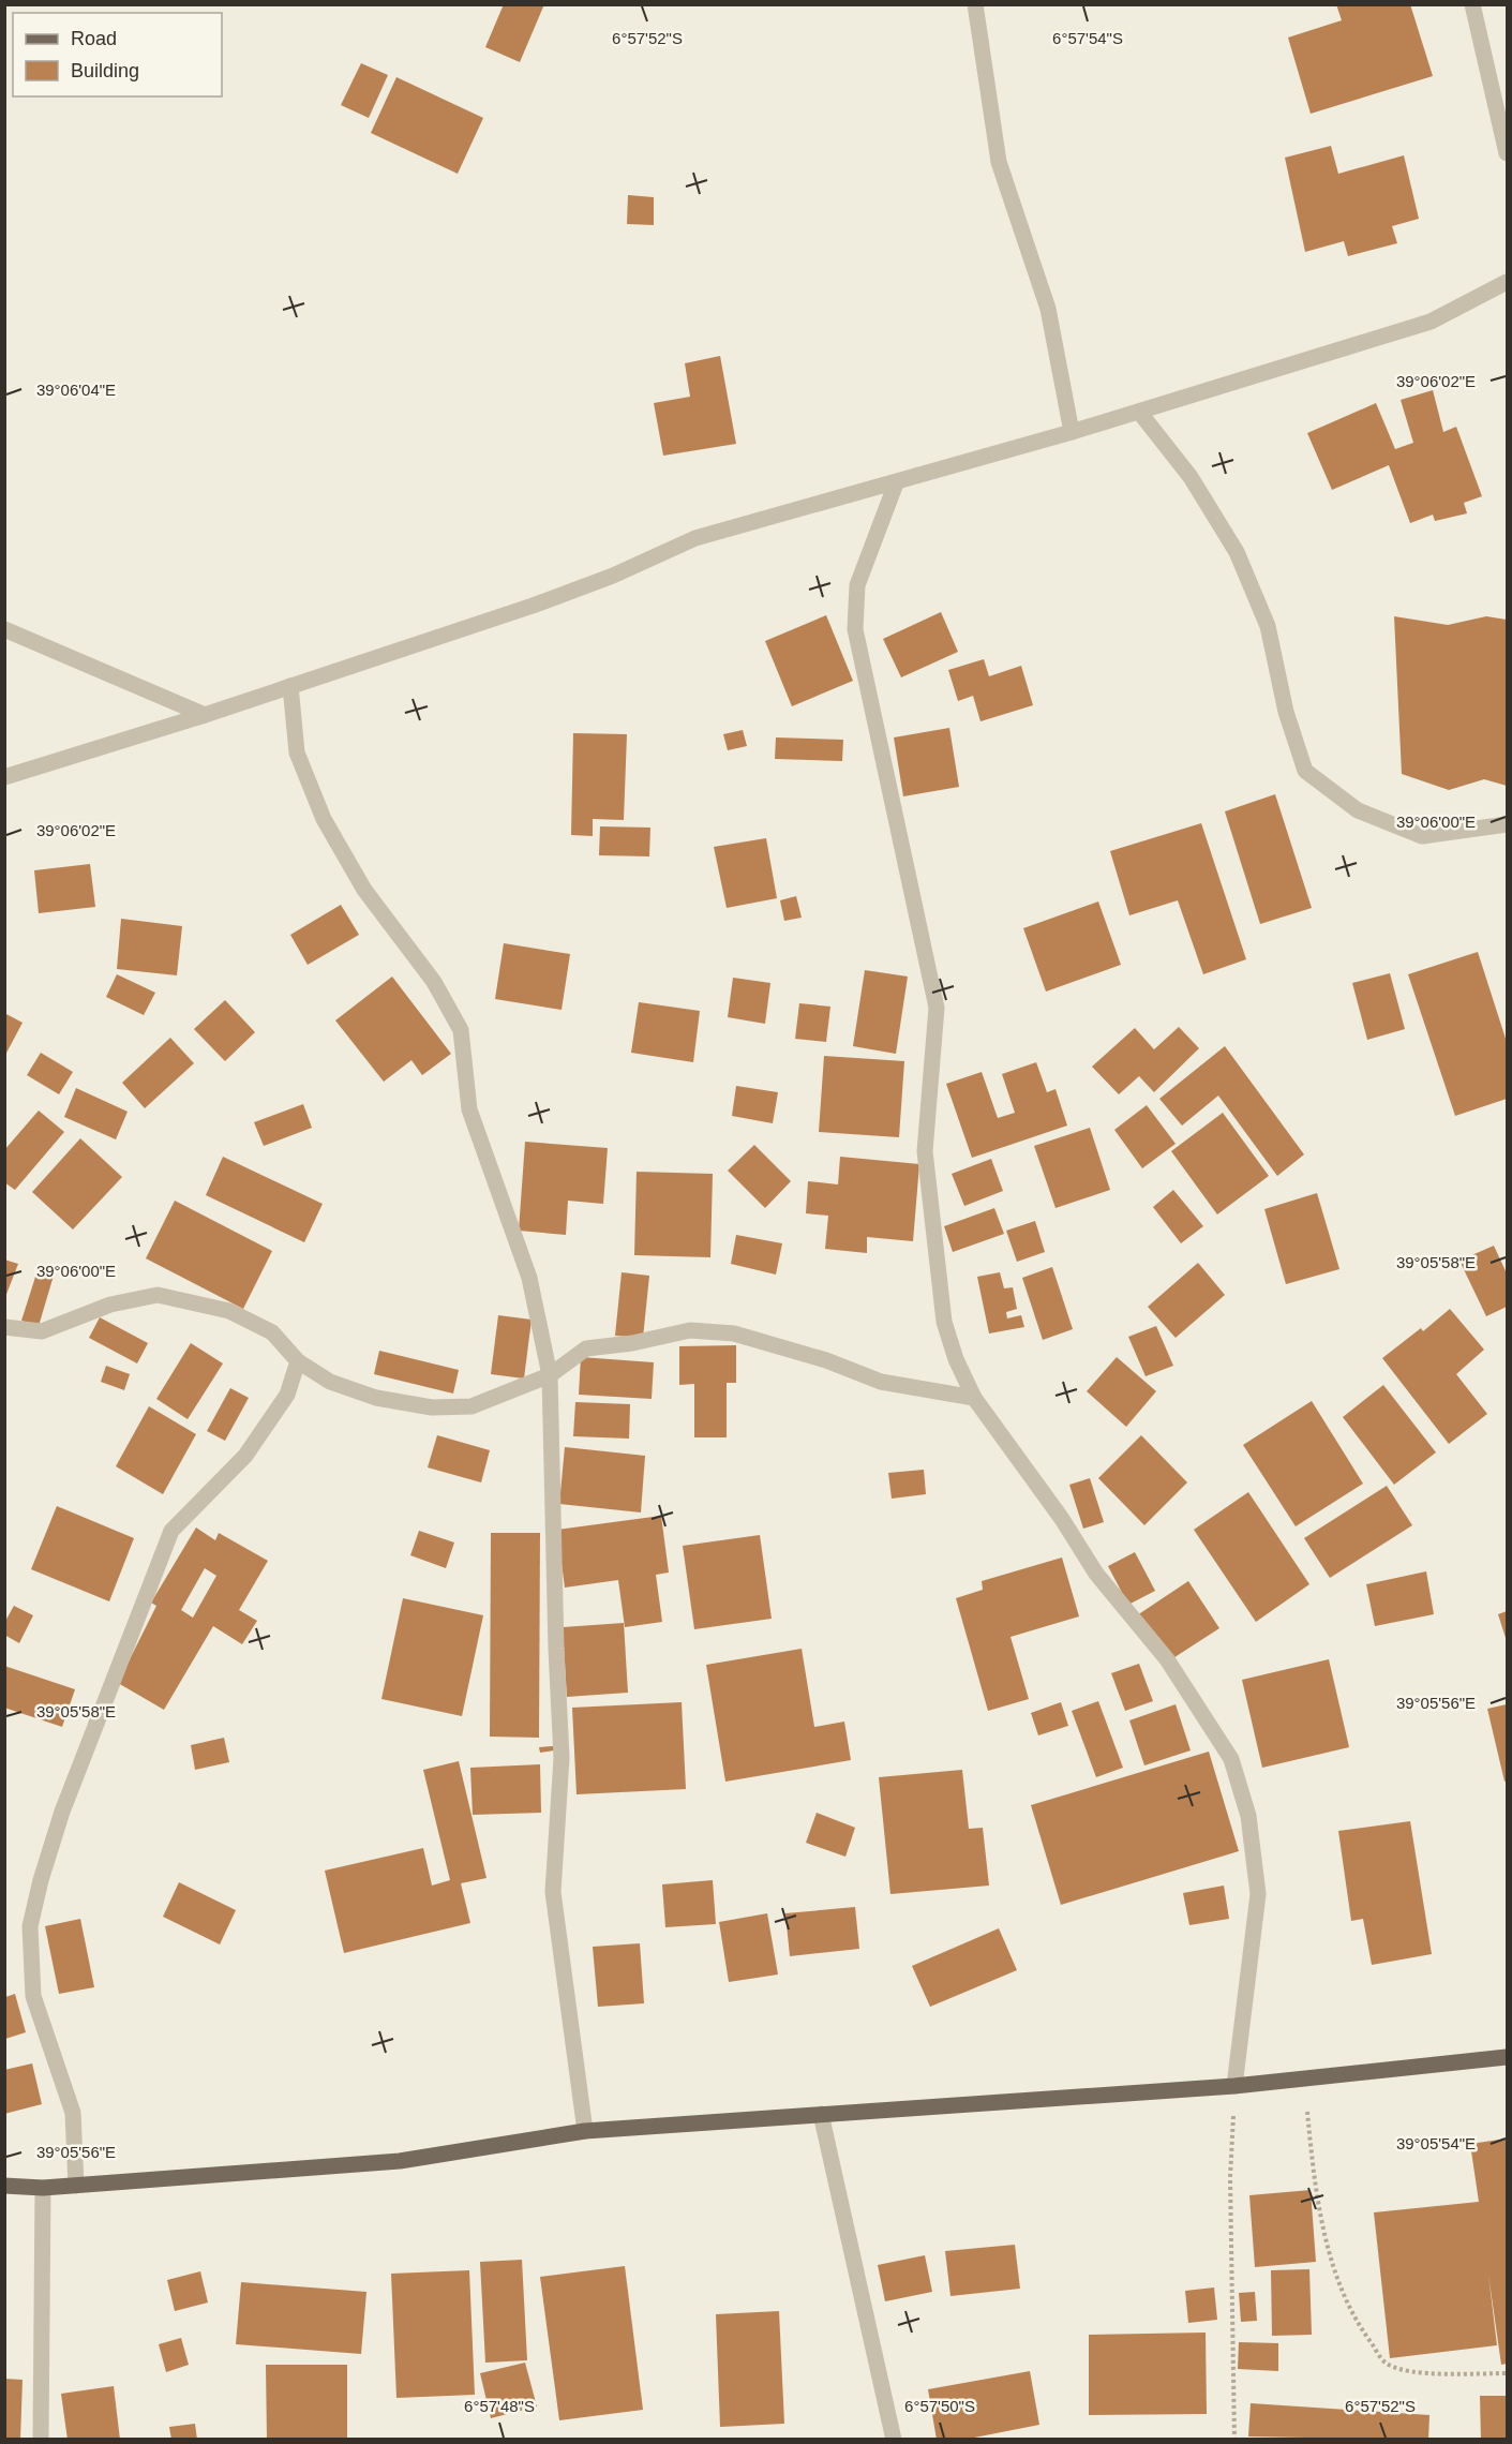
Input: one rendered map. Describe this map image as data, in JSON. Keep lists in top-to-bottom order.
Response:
{
  "legend": ["Road", "Building"],
  "coordinates": [
    "6°57'52\"S",
    "6°57'54\"S",
    "39°06'02\"E",
    "39°06'04\"E",
    "39°06'00\"E",
    "39°05'58\"E",
    "39°05'56\"E",
    "39°05'54\"E",
    "6°57'48\"S",
    "6°57'50\"S"
  ]
}
